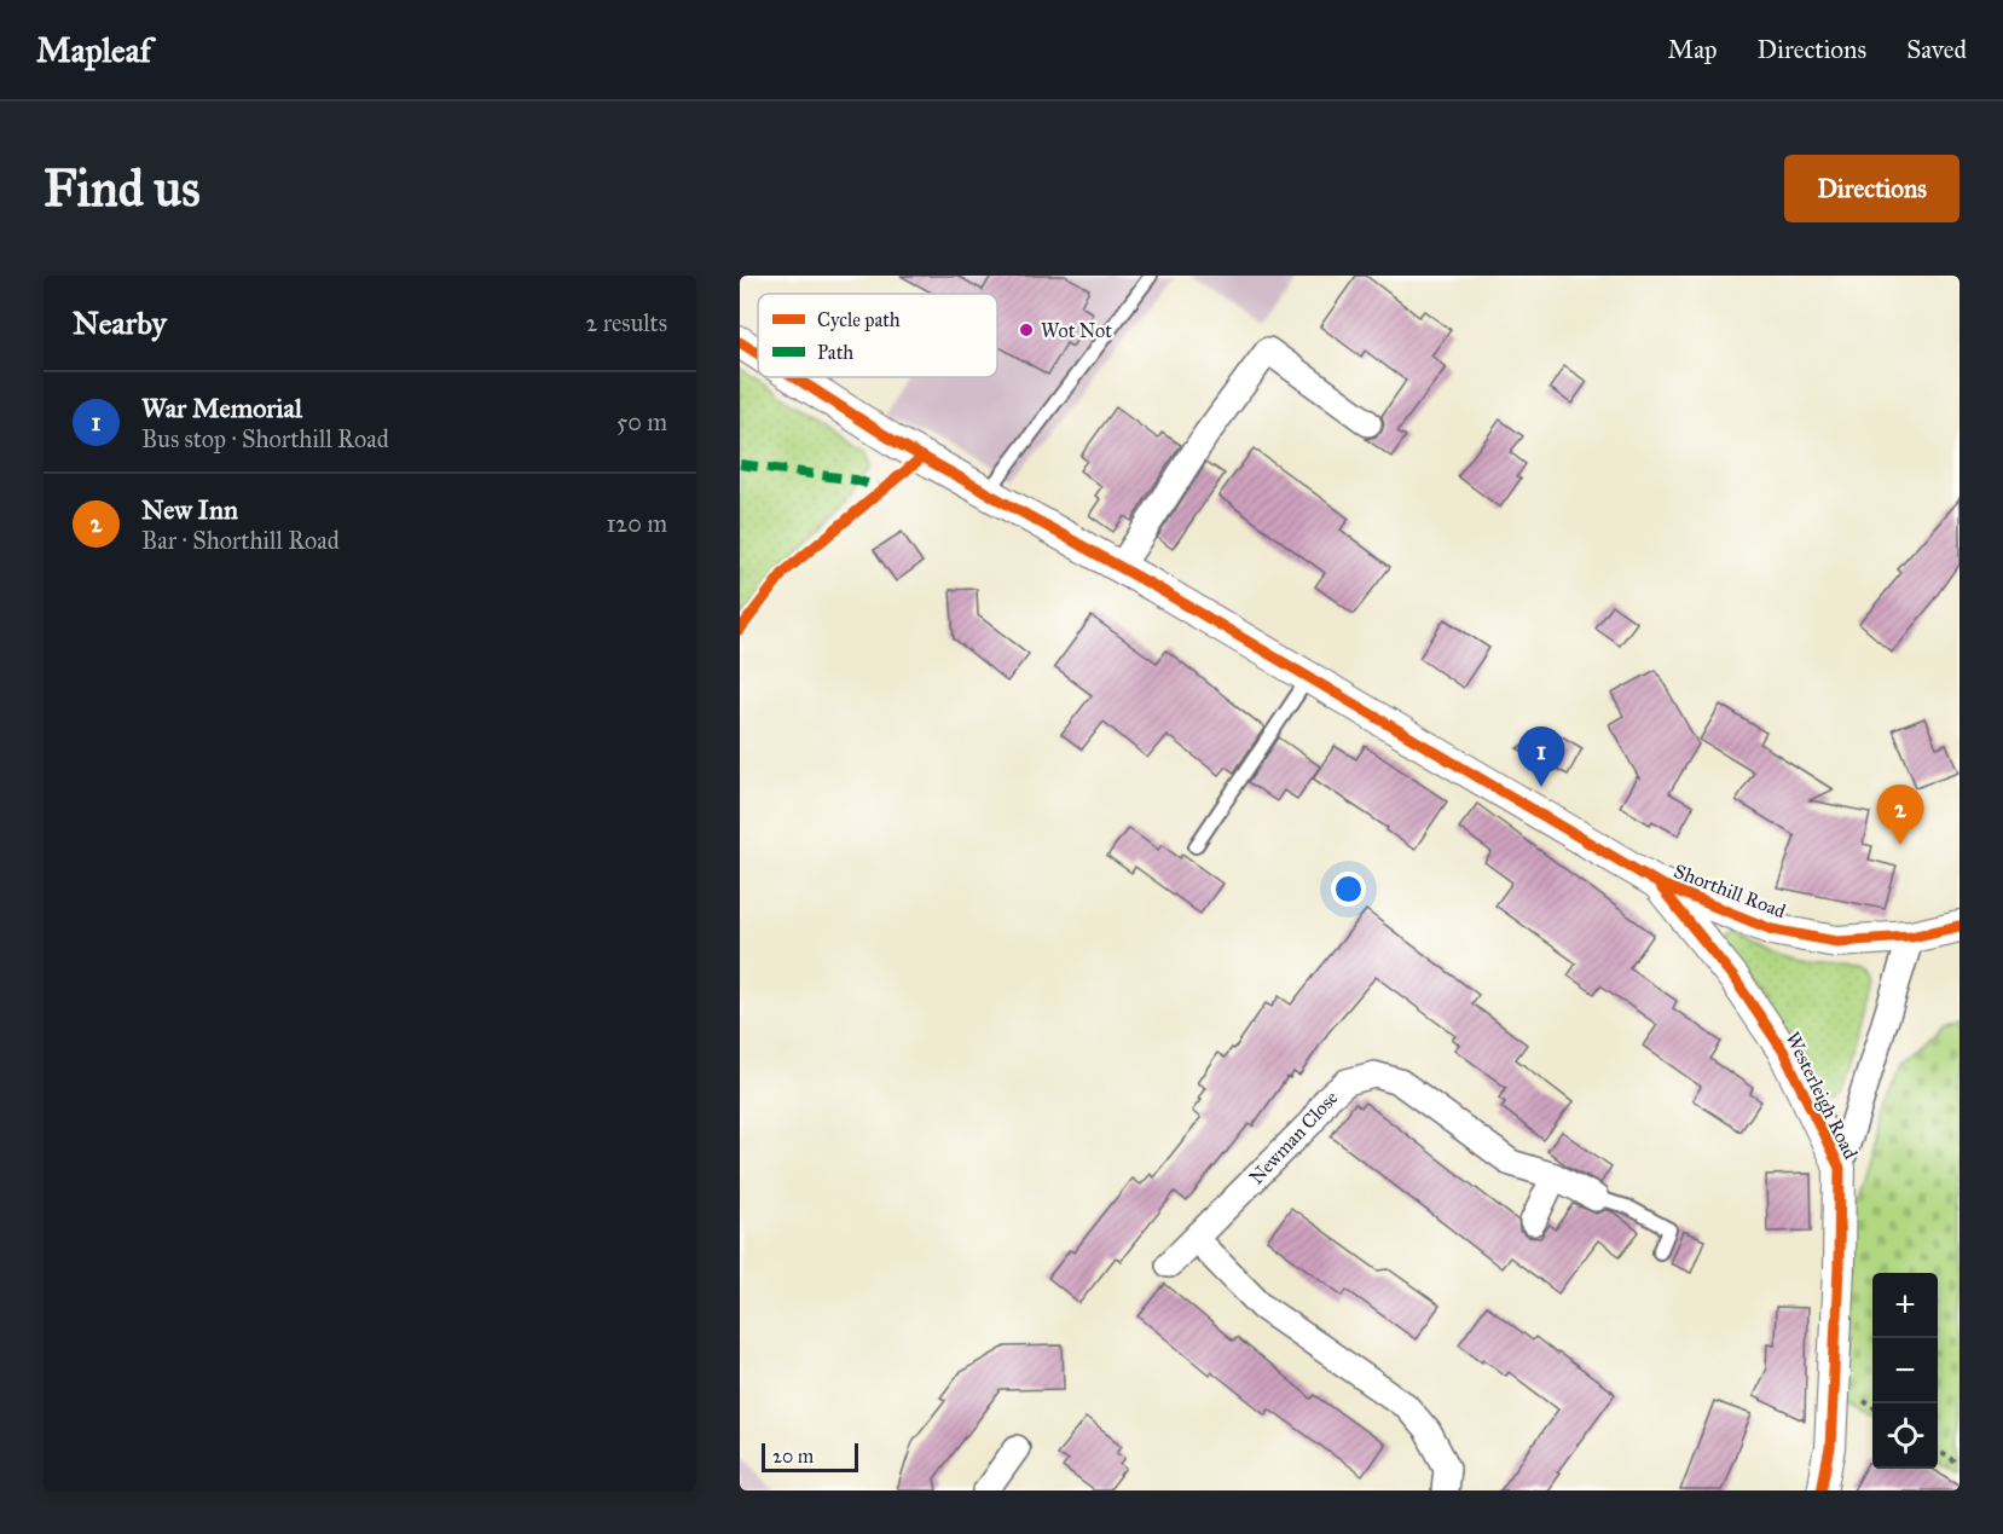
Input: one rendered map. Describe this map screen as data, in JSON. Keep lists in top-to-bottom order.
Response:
{
  "streets": {
    "street": ["Shorthill Road", "Westerleigh Road", "Newman Close"]
  },
  "crossings": [
    ["Shorthill Road", "Westerleigh Road"]
  ],
  "places": ["Wot Not"],
  "legend": ["Cycle path", "Path"],
  "scale_bar": "20 m",
  "page": {
    "header": "Mapleaf",
    "nav": ["Map", "Directions", "Saved"],
    "buttons": "Directions",
    "title": "Find us",
    "heading": ["Nearby", "2 results"],
    "list": [
      {
        "mark": "1",
        "name": "War Memorial",
        "note": "Bus stop · Shorthill Road",
        "value": "50 m"
      },
      {
        "mark": "2",
        "name": "New Inn",
        "note": "Bar · Shorthill Road",
        "value": "120 m"
      }
    ],
    "pins": ["1", "2"],
    "map_buttons": ["+", "−"],
    "scale": "20 m"
  }
}
